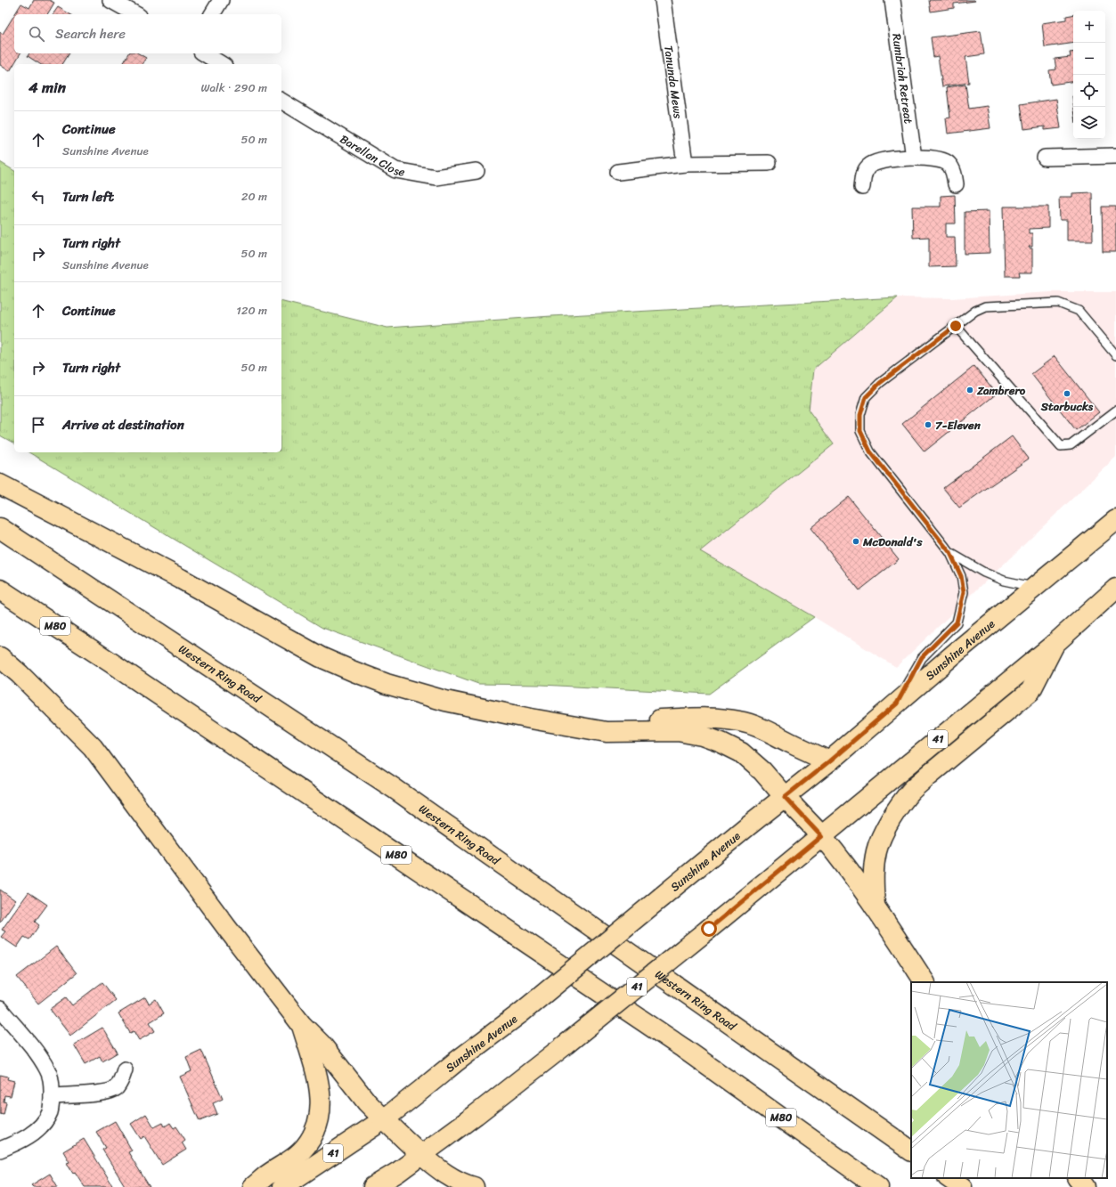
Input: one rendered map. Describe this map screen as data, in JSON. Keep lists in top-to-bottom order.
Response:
{
  "streets": {
    "main road": [
      "M80",
      "Sunshine Avenue",
      "Western Ring Road",
      "41"
    ],
    "street": ["Rumbriah Retreat", "Tanunda Mews", "Barellan Close"]
  },
  "places": [
    "Zambrero",
    "Starbucks",
    "7-Eleven",
    "McDonald's"
  ],
  "page": {
    "map_buttons": ["+", "−"],
    "search": "Search here",
    "heading": ["4 min", "Walk · 290 m"],
    "list": [
      ["Continue", "Sunshine Avenue", "50 m"],
      ["Turn left", "20 m"],
      ["Turn right", "Sunshine Avenue", "50 m"],
      ["Continue", "120 m"],
      ["Turn right", "50 m"],
      "Arrive at destination"
    ]
  }
}
